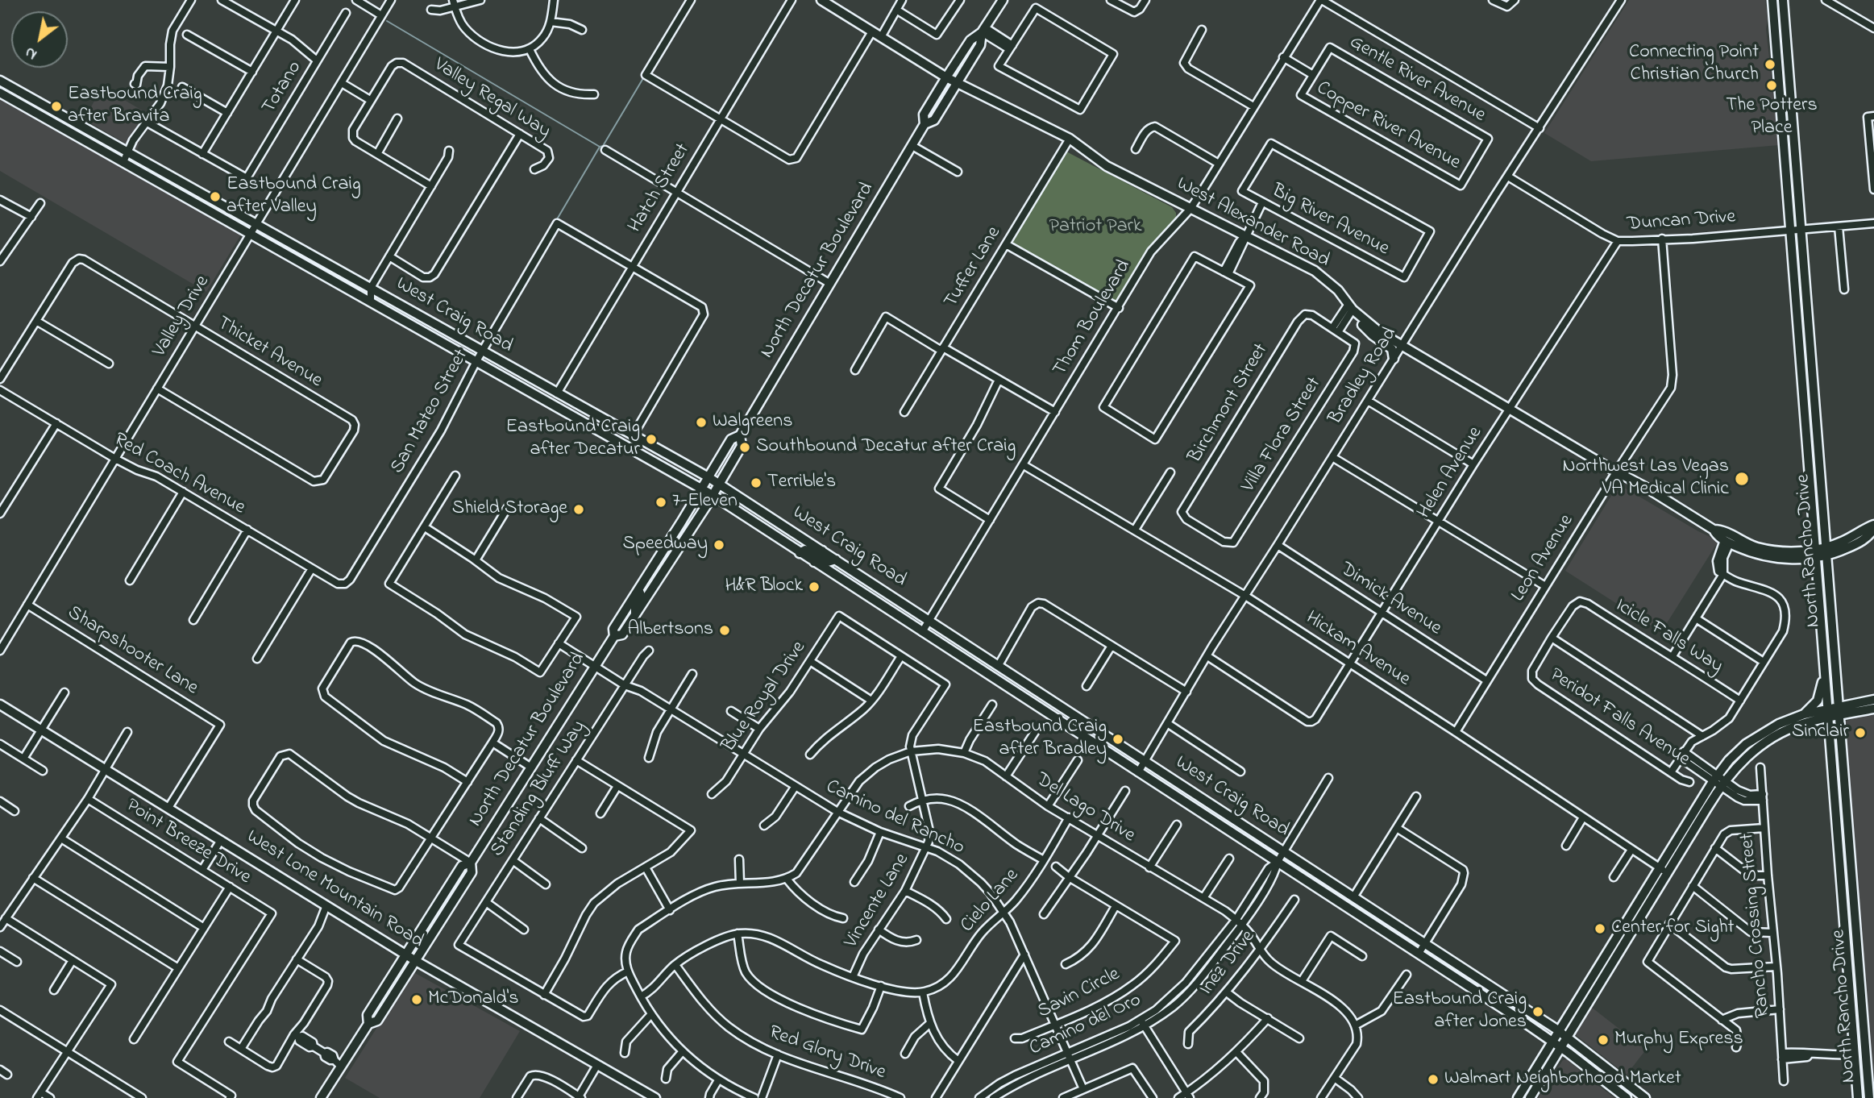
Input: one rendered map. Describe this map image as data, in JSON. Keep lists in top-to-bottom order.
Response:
{
  "streets": {
    "main road": [
      "West Alexander Road",
      "North Decatur Boulevard",
      "West Craig Road",
      "North Rancho Drive",
      "West Lone Mountain Road"
    ],
    "street": [
      "Gentle River Avenue",
      "Totano",
      "Valley Regal Way",
      "Copper River Avenue",
      "Hatch Street",
      "Big River Avenue",
      "Duncan Drive",
      "Tuffer Lane",
      "Valley Drive",
      "Thom Boulevard",
      "Thicket Avenue",
      "Bradley Road",
      "Birchmont Street",
      "San Mateo Street",
      "Villa Flora Street",
      "Helen Avenue",
      "Red Coach Avenue",
      "Leon Avenue",
      "Dimick Avenue",
      "Icicle Falls Way",
      "Hickam Avenue",
      "Sharpshooter Lane",
      "Blue Royal Drive",
      "Peridot Falls Avenue",
      "Standing Bluff Way",
      "Del Lago Drive",
      "Camino del Rancho",
      "Point Breeze Drive",
      "Vincente Lane",
      "Cielo Lane",
      "Rancho Crossing Street",
      "Inez Drive",
      "Savin Circle",
      "Camino del Oro",
      "Red Glory Drive"
    ]
  },
  "crossings": [
    ["Gentle River Avenue", "Copper River Avenue"],
    ["Hatch Street", "West Craig Road"],
    ["Hatch Street", "San Mateo Street"],
    ["Duncan Drive", "Bradley Road"],
    ["Duncan Drive", "Helen Avenue"],
    ["Duncan Drive", "North Rancho Drive"],
    ["Duncan Drive", "Leon Avenue"],
    ["West Alexander Road", "Tuffer Lane"],
    ["West Alexander Road", "North Decatur Boulevard"],
    ["West Alexander Road", "Thom Boulevard"],
    ["West Alexander Road", "Bradley Road"],
    ["West Alexander Road", "Helen Avenue"],
    ["West Alexander Road", "North Rancho Drive"],
    ["West Alexander Road", "Leon Avenue"],
    ["North Decatur Boulevard", "West Craig Road"],
    ["North Decatur Boulevard", "Camino del Rancho"],
    ["North Decatur Boulevard", "West Lone Mountain Road"],
    ["West Craig Road", "Valley Drive"],
    ["West Craig Road", "Thom Boulevard"],
    ["West Craig Road", "Bradley Road"],
    ["West Craig Road", "San Mateo Street"],
    ["West Craig Road", "Camino del Oro"],
    ["Valley Drive", "Thicket Avenue"],
    ["Valley Drive", "Red Coach Avenue"],
    ["Valley Drive", "Sharpshooter Lane"],
    ["Thom Boulevard", "Hickam Avenue"],
    ["Bradley Road", "Helen Avenue"],
    ["Bradley Road", "Dimick Avenue"],
    ["Bradley Road", "Hickam Avenue"],
    ["Birchmont Street", "Villa Flora Street"],
    ["San Mateo Street", "Red Coach Avenue"],
    ["Helen Avenue", "Dimick Avenue"],
    ["Helen Avenue", "Hickam Avenue"],
    ["Leon Avenue", "Dimick Avenue"],
    ["Leon Avenue", "Hickam Avenue"],
    ["Icicle Falls Way", "Peridot Falls Avenue"],
    ["Sharpshooter Lane", "West Lone Mountain Road"],
    ["Blue Royal Drive", "Camino del Rancho"],
    ["Standing Bluff Way", "Camino del Rancho"],
    ["Del Lago Drive", "Camino del Rancho"],
    ["Del Lago Drive", "Vincente Lane"],
    ["Del Lago Drive", "Cielo Lane"],
    ["Del Lago Drive", "Inez Drive"],
    ["Del Lago Drive", "Camino del Oro"],
    ["Camino del Rancho", "Vincente Lane"],
    ["Camino del Rancho", "Cielo Lane"],
    ["Camino del Rancho", "Savin Circle"],
    ["Camino del Rancho", "Camino del Oro"]
  ],
  "parks": ["Patriot Park"],
  "places": [
    "Connecting Point Christian Church",
    "The Potters Place",
    "Eastbound Craig after Bravita",
    "Eastbound Craig after Valley",
    "Walgreens",
    "Eastbound Craig after Decatur",
    "Southbound Decatur after Craig",
    "Northwest Las Vegas VA Medical Clinic",
    "Terrible's",
    "7-Eleven",
    "Shield Storage",
    "Speedway",
    "H&R Block",
    "Albertsons",
    "Sinclair",
    "Eastbound Craig after Bradley",
    "Center for Sight",
    "McDonald's",
    "Eastbound Craig after Jones",
    "Murphy Express",
    "Walmart Neighborhood Market"
  ],
  "north": "bottom left"
}
